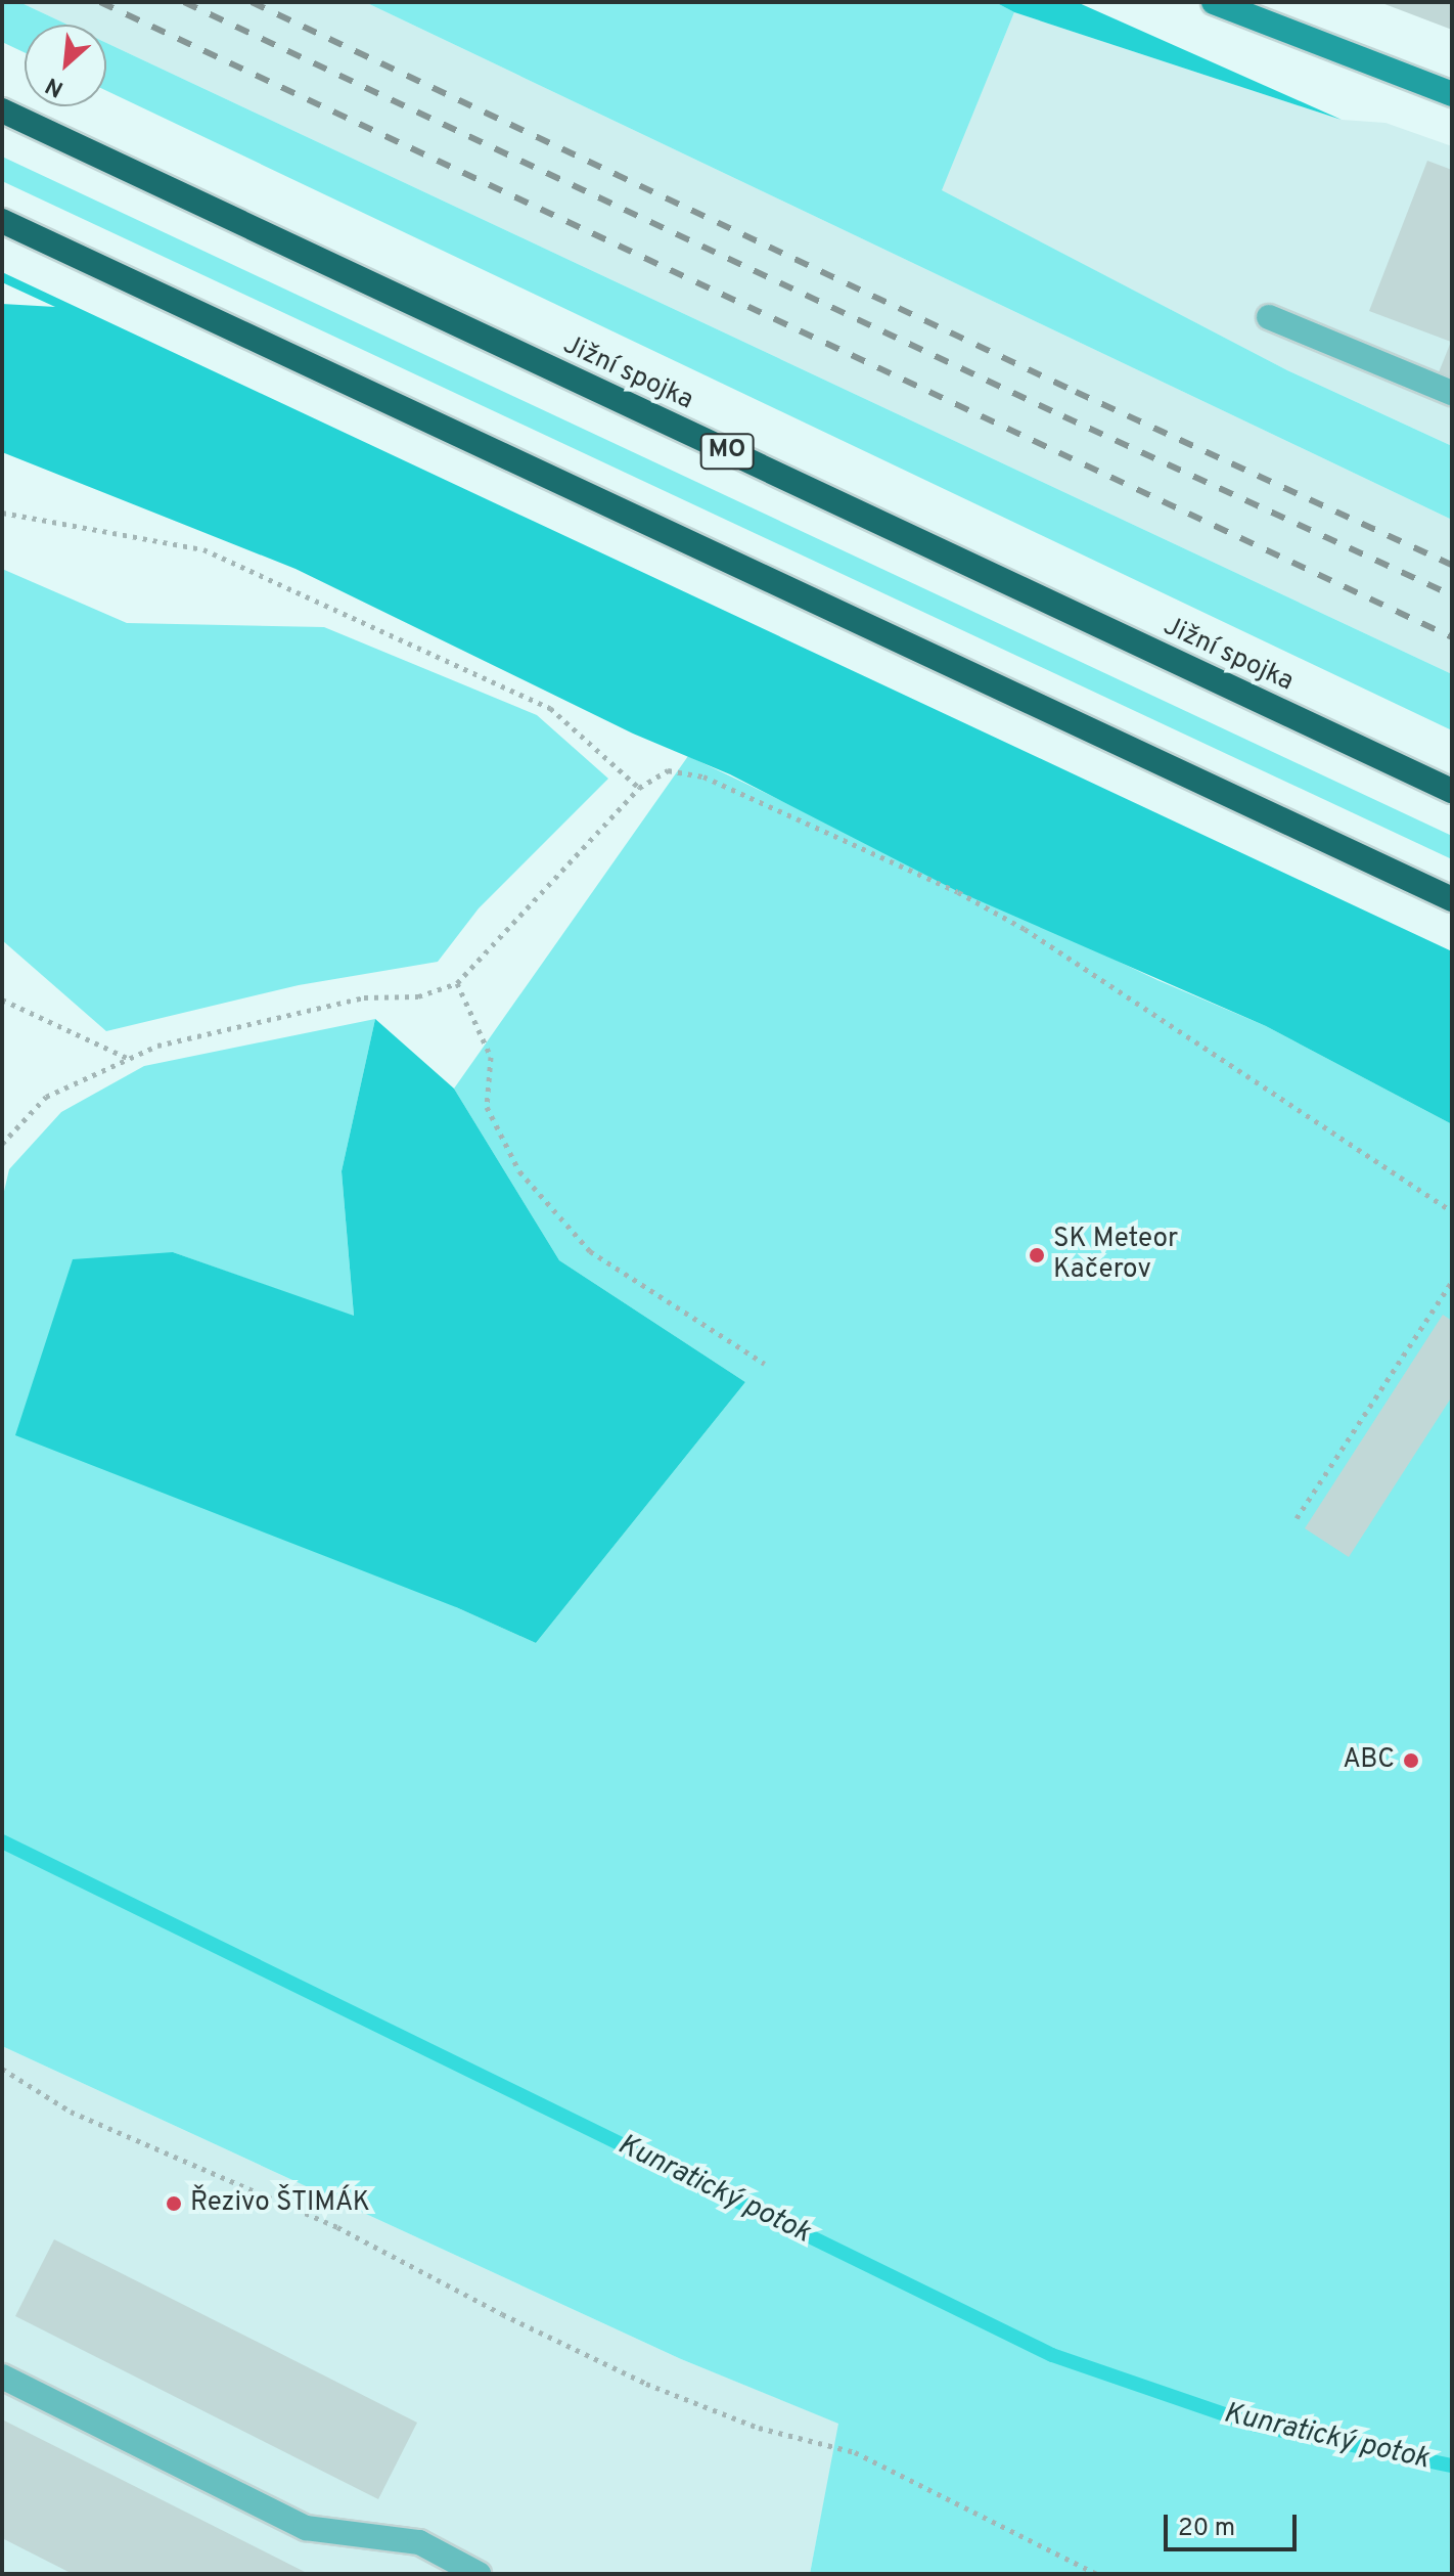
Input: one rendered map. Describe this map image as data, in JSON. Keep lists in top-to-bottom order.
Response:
{
  "streets": {
    "highway": ["Jižní spojka", "MO"]
  },
  "water": ["Kunratický potok"],
  "places": ["SK Meteor Kačerov", "ABC", "Řezivo ŠTIMÁK"],
  "scale_bar": "20 m",
  "north": "bottom left"
}
